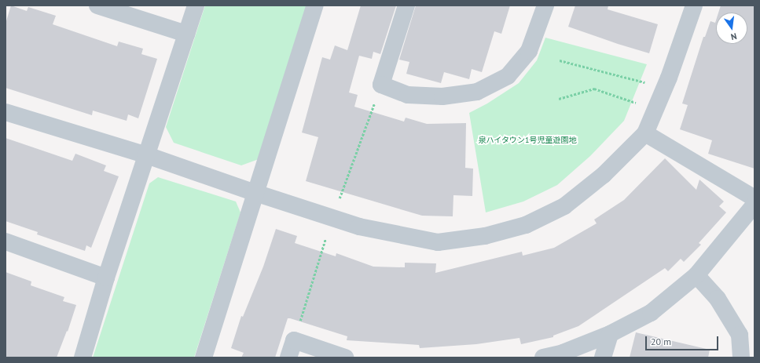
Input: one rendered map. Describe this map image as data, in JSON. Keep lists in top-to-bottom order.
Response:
{
  "parks": ["泉ハイタウン1号児童遊園地"],
  "scale_bar": "20 m",
  "north": "bottom"
}
